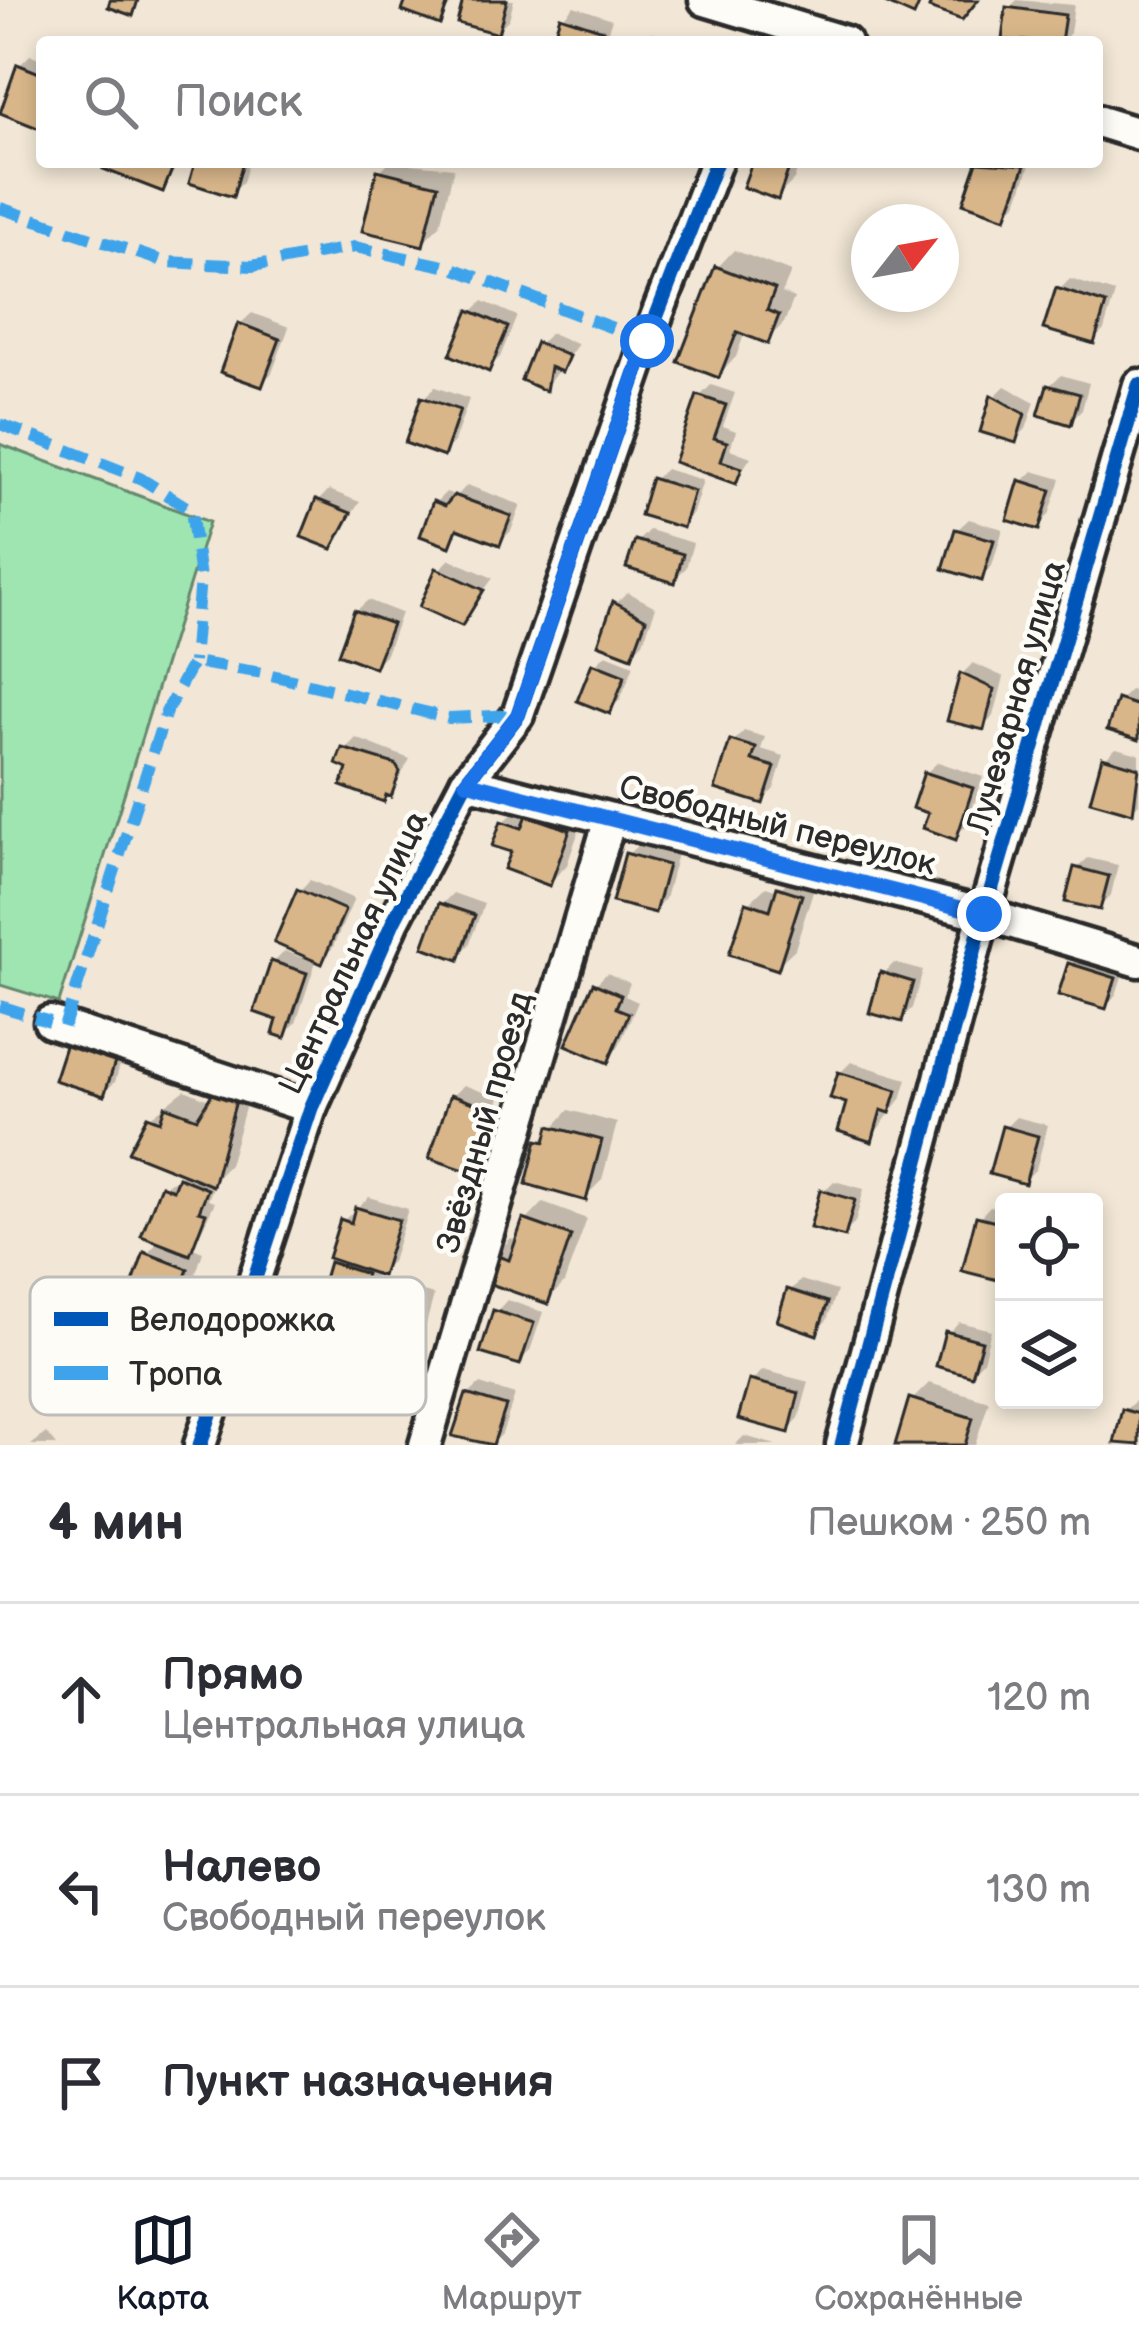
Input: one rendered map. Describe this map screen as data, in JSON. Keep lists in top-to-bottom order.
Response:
{
  "streets": {
    "street": [
      "Лучезарная улица",
      "Свободный переулок",
      "Центральная улица",
      "Звёздный проезд"
    ]
  },
  "crossings": [
    ["Лучезарная улица", "Свободный переулок"],
    ["Свободный переулок", "Центральная улица"],
    ["Свободный переулок", "Звёздный проезд"]
  ],
  "legend": ["Велодорожка", "Тропа"],
  "north": "top right",
  "page": {
    "search": "Поиск",
    "heading": ["4 мин", "Пешком · 250 m"],
    "list": [
      ["Прямо", "Центральная улица", "120 m"],
      ["Налево", "Свободный переулок", "130 m"],
      "Пункт назначения"
    ],
    "nav": ["Карта", "Маршрут", "Сохранённые"]
  }
}
